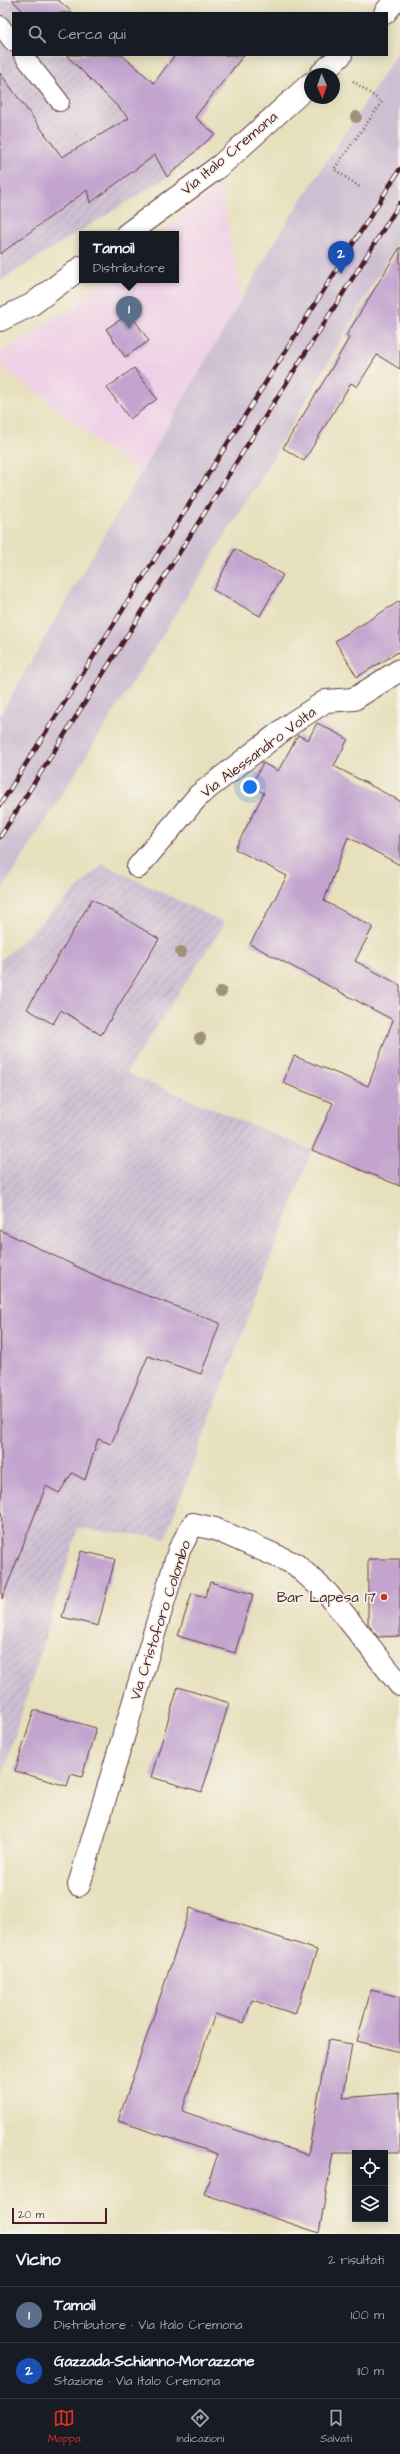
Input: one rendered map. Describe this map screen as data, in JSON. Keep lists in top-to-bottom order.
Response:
{
  "streets": {
    "street": ["Via Italo Cremona", "Via Alessandro Volta", "Via Cristoforo Colombo"]
  },
  "places": ["Bar Lapesa 17"],
  "scale_bar": "20 m",
  "north": "bottom",
  "page": {
    "search": "Cerca qui",
    "popup": ["Tamoil", "Distributore"],
    "pins": ["2", "1"],
    "scale": "20 m",
    "heading": ["Vicino", "2 risultati"],
    "list": [
      {
        "mark": "1",
        "name": "Tamoil",
        "note": "Distributore · Via Italo Cremona",
        "value": "100 m"
      },
      {
        "mark": "2",
        "name": "Gazzada-Schianno-Morazzone",
        "note": "Stazione · Via Italo Cremona",
        "value": "110 m"
      }
    ],
    "nav": ["Mappa", "Indicazioni", "Salvati"]
  }
}
